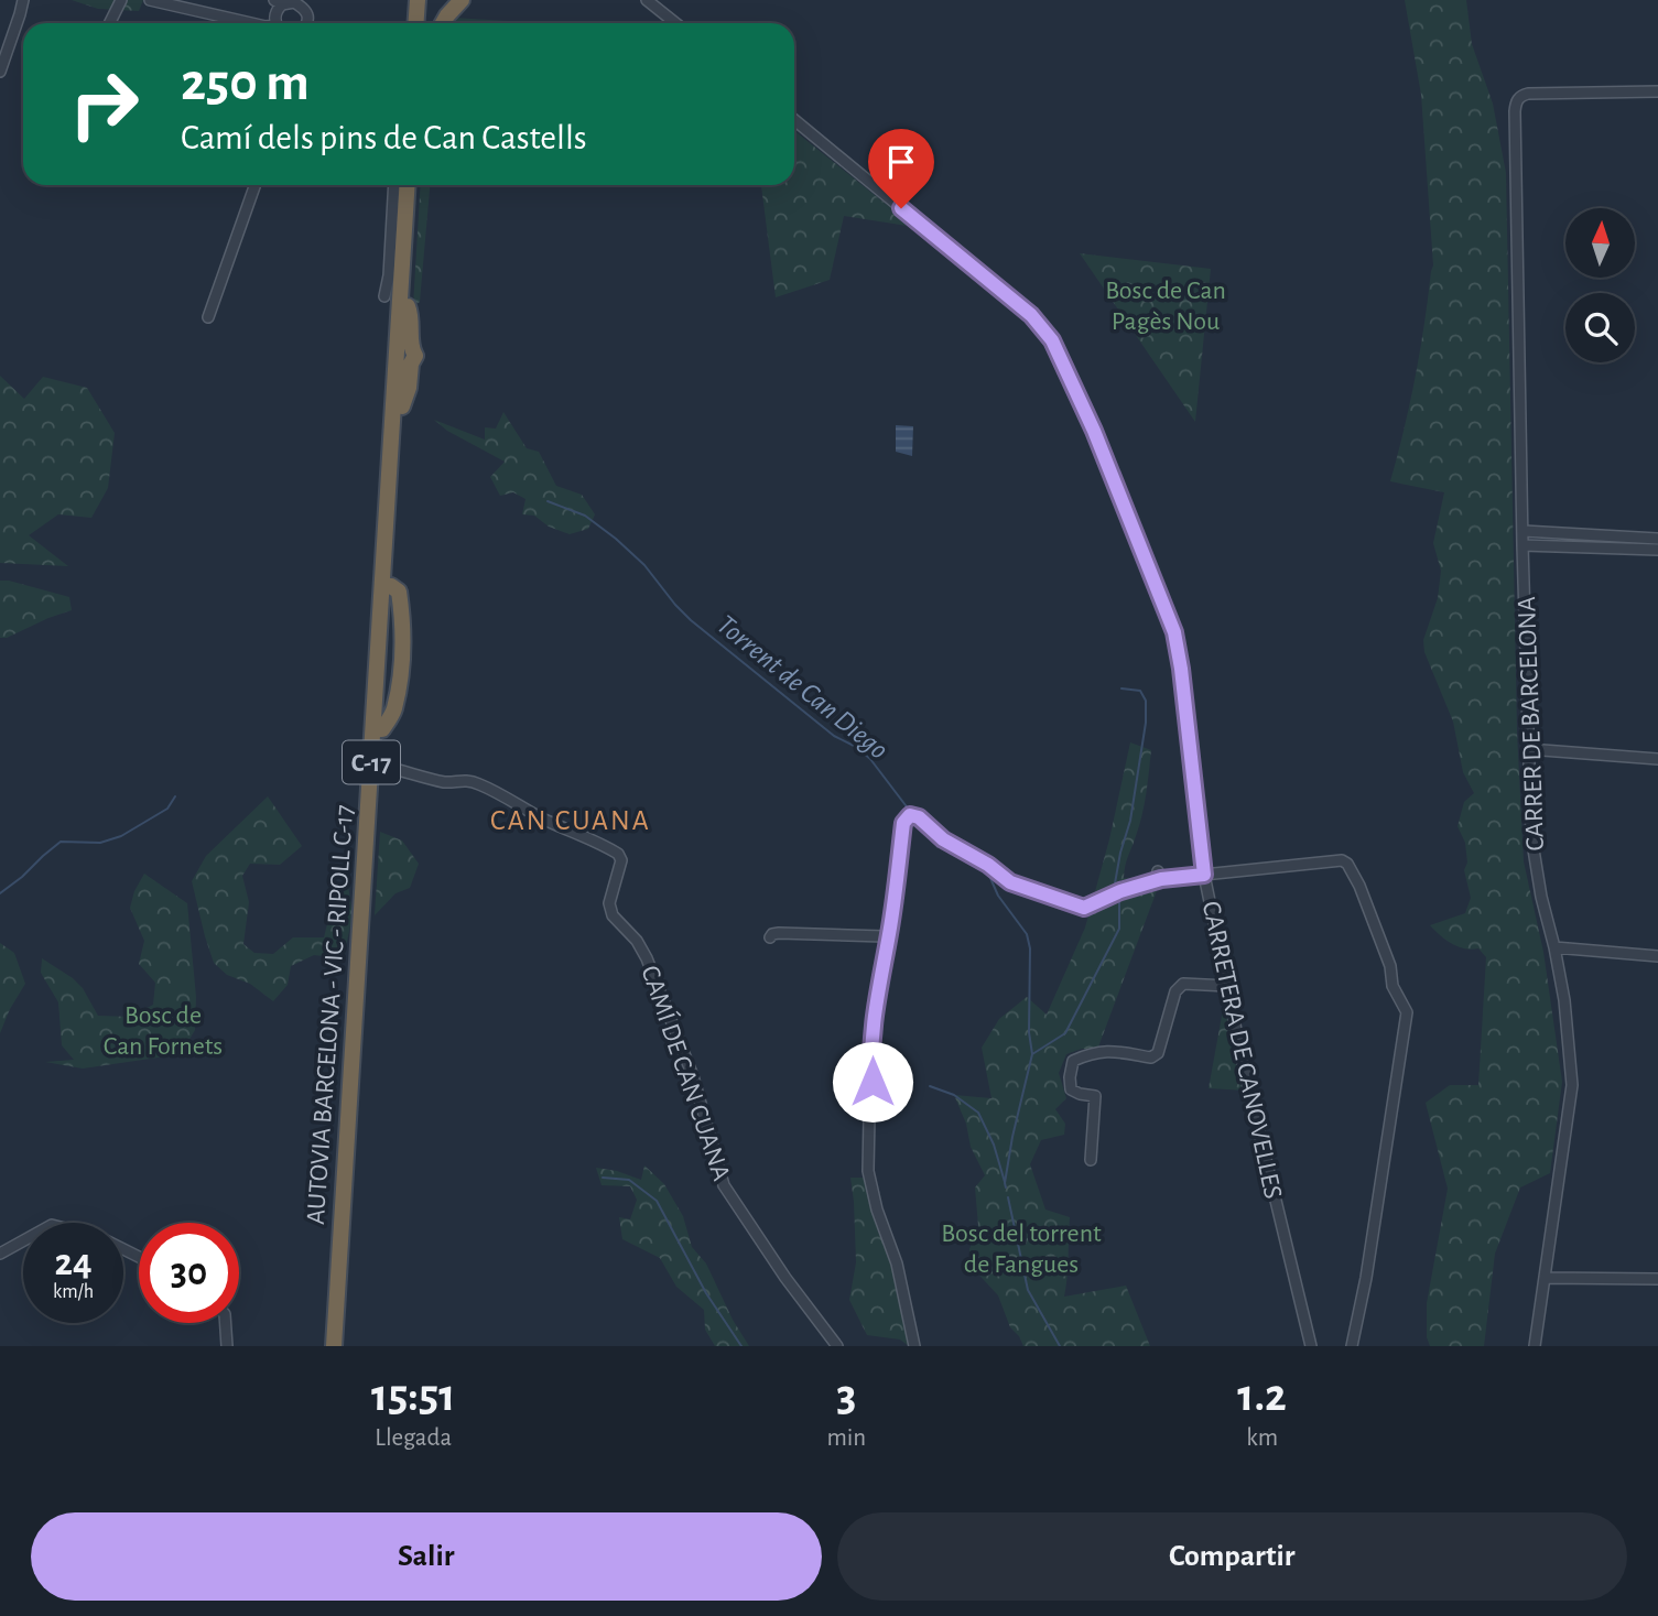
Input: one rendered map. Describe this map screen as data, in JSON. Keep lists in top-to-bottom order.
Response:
{
  "streets": {
    "highway": ["C-17", "AUTOVIA BARCELONA - VIC - RIPOLL C-17"],
    "street": ["CARRER DE BARCELONA", "CARRETERA DE CANOVELLES", "CAMÍ DE CAN CUANA"]
  },
  "crossings": [
    ["AUTOVIA BARCELONA - VIC - RIPOLL C-17", "CAMÍ DE CAN CUANA"]
  ],
  "districts": ["CAN CUANA"],
  "water": ["Torrent de Can Diego"],
  "parks": ["Bosc de Can Pagès Nou", "Bosc de Can Fornets", "Bosc del torrent de Fangues"],
  "north": "top",
  "page": {
    "turn": ["250 m", "Camí dels pins de Can Castells"],
    "speed": "24 km/h",
    "limit": "30",
    "eta": [
      "15:51",
      "Llegada",
      "3",
      "min",
      "1.2",
      "km"
    ],
    "buttons": ["Salir", "Compartir"]
  }
}
